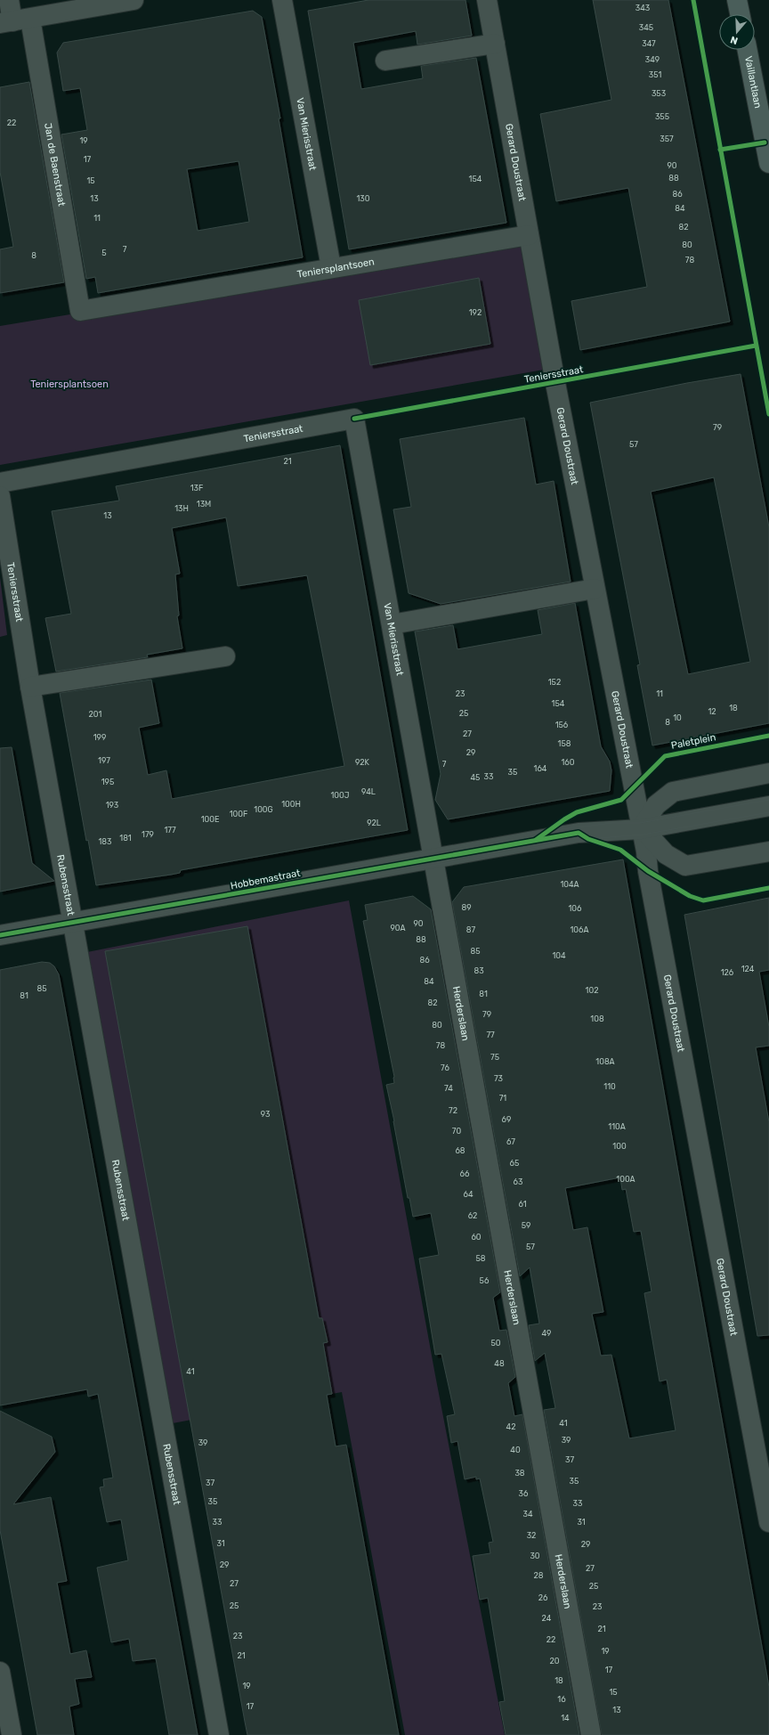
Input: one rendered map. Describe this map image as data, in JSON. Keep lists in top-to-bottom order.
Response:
{
  "streets": {
    "main road": ["Vaillantlaan"],
    "street": [
      "Van Mierisstraat",
      "Gerard Doustraat",
      "Jan de Baenstraat",
      "Teniersplantsoen",
      "Teniersstraat",
      "Hobbemastraat",
      "Rubensstraat",
      "Herderslaan"
    ],
    "cycle path": ["Paletplein"]
  },
  "crossings": [
    ["Van Mierisstraat", "Teniersplantsoen"],
    ["Van Mierisstraat", "Teniersstraat"],
    ["Van Mierisstraat", "Hobbemastraat"],
    ["Van Mierisstraat", "Herderslaan"],
    ["Gerard Doustraat", "Teniersplantsoen"],
    ["Gerard Doustraat", "Hobbemastraat"],
    ["Jan de Baenstraat", "Teniersplantsoen"],
    ["Teniersstraat", "Rubensstraat"],
    ["Hobbemastraat", "Rubensstraat"],
    ["Hobbemastraat", "Herderslaan"]
  ],
  "parks": ["Teniersplantsoen"],
  "house_numbers": [
    "343",
    "345",
    "347",
    "349",
    "351",
    "353",
    "355",
    "22",
    "357",
    "19",
    "17",
    "90",
    "88",
    "154",
    "15",
    "86",
    "13",
    "130",
    "84",
    "11",
    "82",
    "80",
    "7",
    "5",
    "8",
    "78",
    "192",
    "79",
    "57",
    "21",
    "13F",
    "13M",
    "13H",
    "13",
    "152",
    "23",
    "11",
    "154",
    "18",
    "12",
    "25",
    "201",
    "10",
    "8",
    "156",
    "27",
    "199",
    "158",
    "29",
    "197",
    "92K",
    "160",
    "7",
    "164",
    "35",
    "33",
    "45",
    "195",
    "94L",
    "100J",
    "100H",
    "193",
    "100G",
    "100F",
    "100E",
    "92L",
    "177",
    "179",
    "181",
    "183",
    "104A",
    "89",
    "106",
    "90",
    "90A",
    "87",
    "106A",
    "88",
    "85",
    "104",
    "86",
    "124",
    "83",
    "126",
    "84",
    "85",
    "102",
    "81",
    "81",
    "82",
    "79",
    "108",
    "80",
    "77",
    "78",
    "75",
    "108A",
    "76",
    "73",
    "110",
    "74",
    "71",
    "72",
    "93",
    "69",
    "110A",
    "70",
    "67",
    "100",
    "68",
    "65",
    "66",
    "100A",
    "63",
    "64",
    "61",
    "62",
    "59",
    "60",
    "57",
    "58",
    "56",
    "49",
    "50",
    "48",
    "41",
    "41",
    "42",
    "39",
    "39",
    "40",
    "37",
    "38",
    "35",
    "37",
    "36",
    "35",
    "33",
    "34",
    "33",
    "31",
    "32",
    "31",
    "29",
    "30",
    "29",
    "27",
    "28",
    "27",
    "25",
    "26",
    "25",
    "23",
    "24",
    "21",
    "23",
    "22",
    "19",
    "21",
    "20",
    "17",
    "18",
    "19",
    "15",
    "16",
    "17",
    "13",
    "14"
  ],
  "north": "bottom"
}
